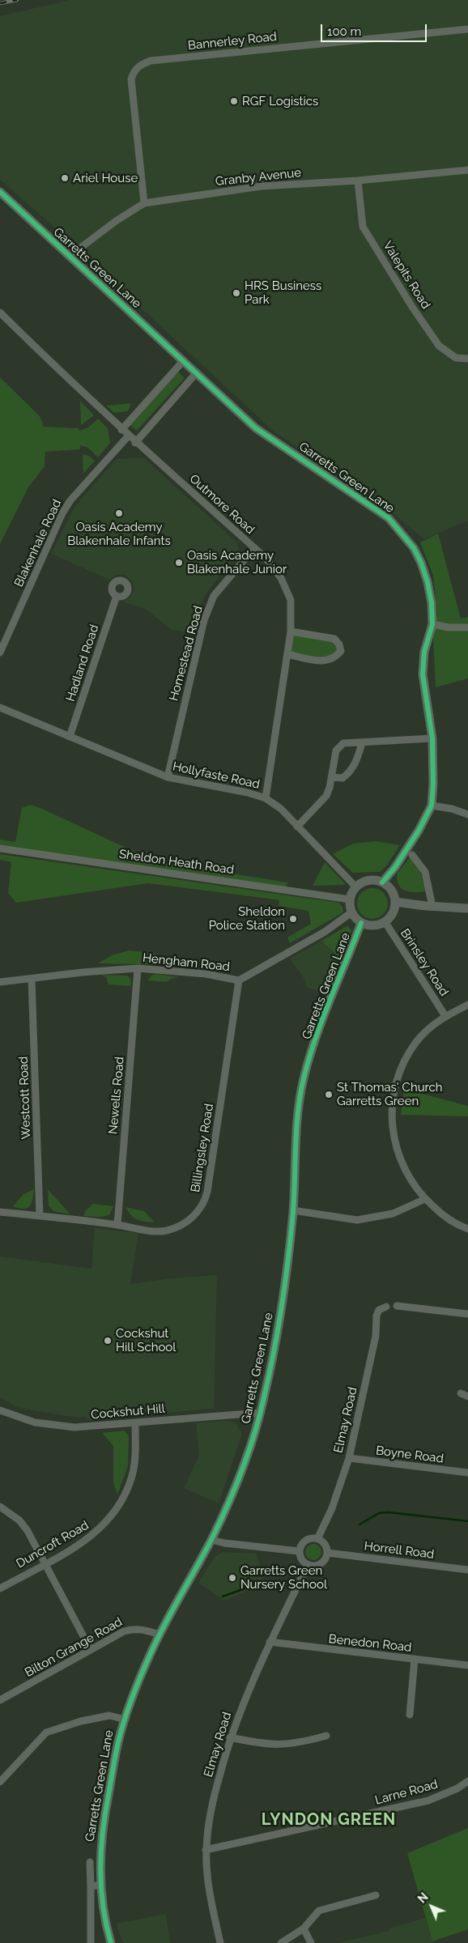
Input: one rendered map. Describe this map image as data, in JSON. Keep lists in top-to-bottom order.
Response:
{
  "streets": {
    "street": [
      "Bannerley Road",
      "Granby Avenue",
      "Garretts Green Lane",
      "Valepits Road",
      "Outmore Road",
      "Blakenhale Road",
      "Homestead Road",
      "Hadland Road",
      "Hollyfaste Road",
      "Sheldon Heath Road",
      "Hengham Road",
      "Brinsley Road",
      "Newells Road",
      "Westcott Road",
      "Billingsley Road",
      "Cockshut Hill",
      "Elmay Road",
      "Boyne Road",
      "Duncroft Road",
      "Horrell Road",
      "Benedon Road",
      "Bilton Grange Road",
      "Larne Road"
    ]
  },
  "crossings": [
    ["Bannerley Road", "Granby Avenue"],
    ["Granby Avenue", "Garretts Green Lane"],
    ["Granby Avenue", "Valepits Road"],
    ["Garretts Green Lane", "Hollyfaste Road"],
    ["Garretts Green Lane", "Sheldon Heath Road"],
    ["Garretts Green Lane", "Hengham Road"],
    ["Garretts Green Lane", "Brinsley Road"],
    ["Garretts Green Lane", "Cockshut Hill"],
    ["Garretts Green Lane", "Bilton Grange Road"],
    ["Outmore Road", "Blakenhale Road"],
    ["Outmore Road", "Homestead Road"],
    ["Outmore Road", "Hollyfaste Road"],
    ["Homestead Road", "Hollyfaste Road"],
    ["Hadland Road", "Hollyfaste Road"],
    ["Hollyfaste Road", "Sheldon Heath Road"],
    ["Hollyfaste Road", "Hengham Road"],
    ["Hollyfaste Road", "Brinsley Road"],
    ["Sheldon Heath Road", "Hengham Road"],
    ["Sheldon Heath Road", "Brinsley Road"],
    ["Hengham Road", "Brinsley Road"],
    ["Hengham Road", "Newells Road"],
    ["Hengham Road", "Westcott Road"],
    ["Hengham Road", "Billingsley Road"],
    ["Newells Road", "Billingsley Road"],
    ["Westcott Road", "Billingsley Road"],
    ["Cockshut Hill", "Duncroft Road"],
    ["Elmay Road", "Boyne Road"],
    ["Elmay Road", "Horrell Road"],
    ["Elmay Road", "Benedon Road"],
    ["Elmay Road", "Larne Road"]
  ],
  "districts": ["LYNDON GREEN"],
  "places": [
    "RGF Logistics",
    "Ariel House",
    "HRS Business Park",
    "Oasis Academy Blakenhale Infants",
    "Oasis Academy Blakenhale Junior",
    "Sheldon Police Station",
    "St Thomas' Church Garretts Green",
    "Cockshut Hill School",
    "Garretts Green Nursery School"
  ],
  "scale_bar": "100 m",
  "north": "top left"
}
